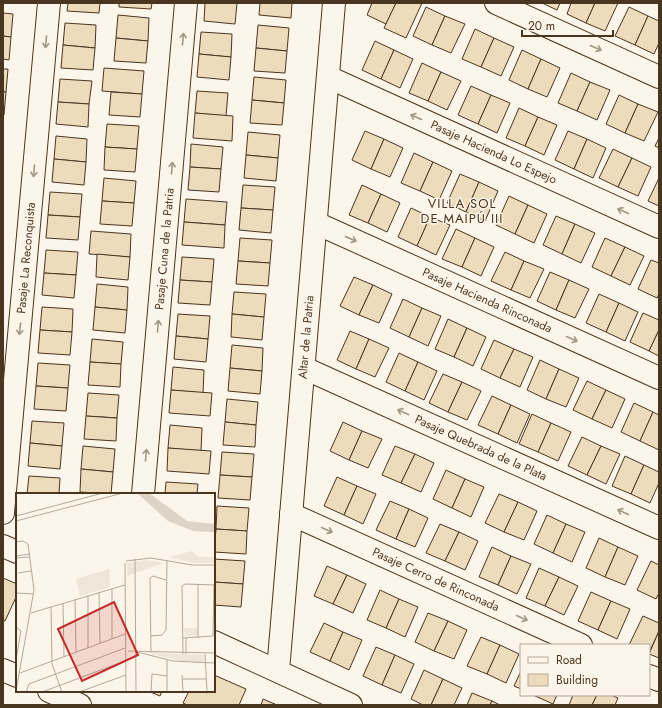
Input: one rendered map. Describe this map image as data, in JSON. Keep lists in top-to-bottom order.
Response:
{
  "streets": {
    "street": [
      "Pasaje Hacienda Lo Espejo",
      "Pasaje Cuna de la Patria",
      "Pasaje La Reconquista",
      "Pasaje Hacienda Rinconada",
      "Altar de la Patria",
      "Pasaje Quebrada de la Plata",
      "Pasaje Cerro de Rinconada"
    ]
  },
  "crossings": [
    ["Pasaje Hacienda Lo Espejo", "Altar de la Patria"],
    ["Pasaje Hacienda Rinconada", "Altar de la Patria"],
    ["Altar de la Patria", "Pasaje Quebrada de la Plata"],
    ["Altar de la Patria", "Pasaje Cerro de Rinconada"]
  ],
  "one_way": [
    "Pasaje Cuna de la Patria",
    "Pasaje La Reconquista",
    "Pasaje Hacienda Rinconada",
    "Pasaje Quebrada de la Plata"
  ],
  "districts": ["VILLA SOL DE MAIPÚ III"],
  "legend": ["Road", "Building"],
  "scale_bar": "20 m"
}
